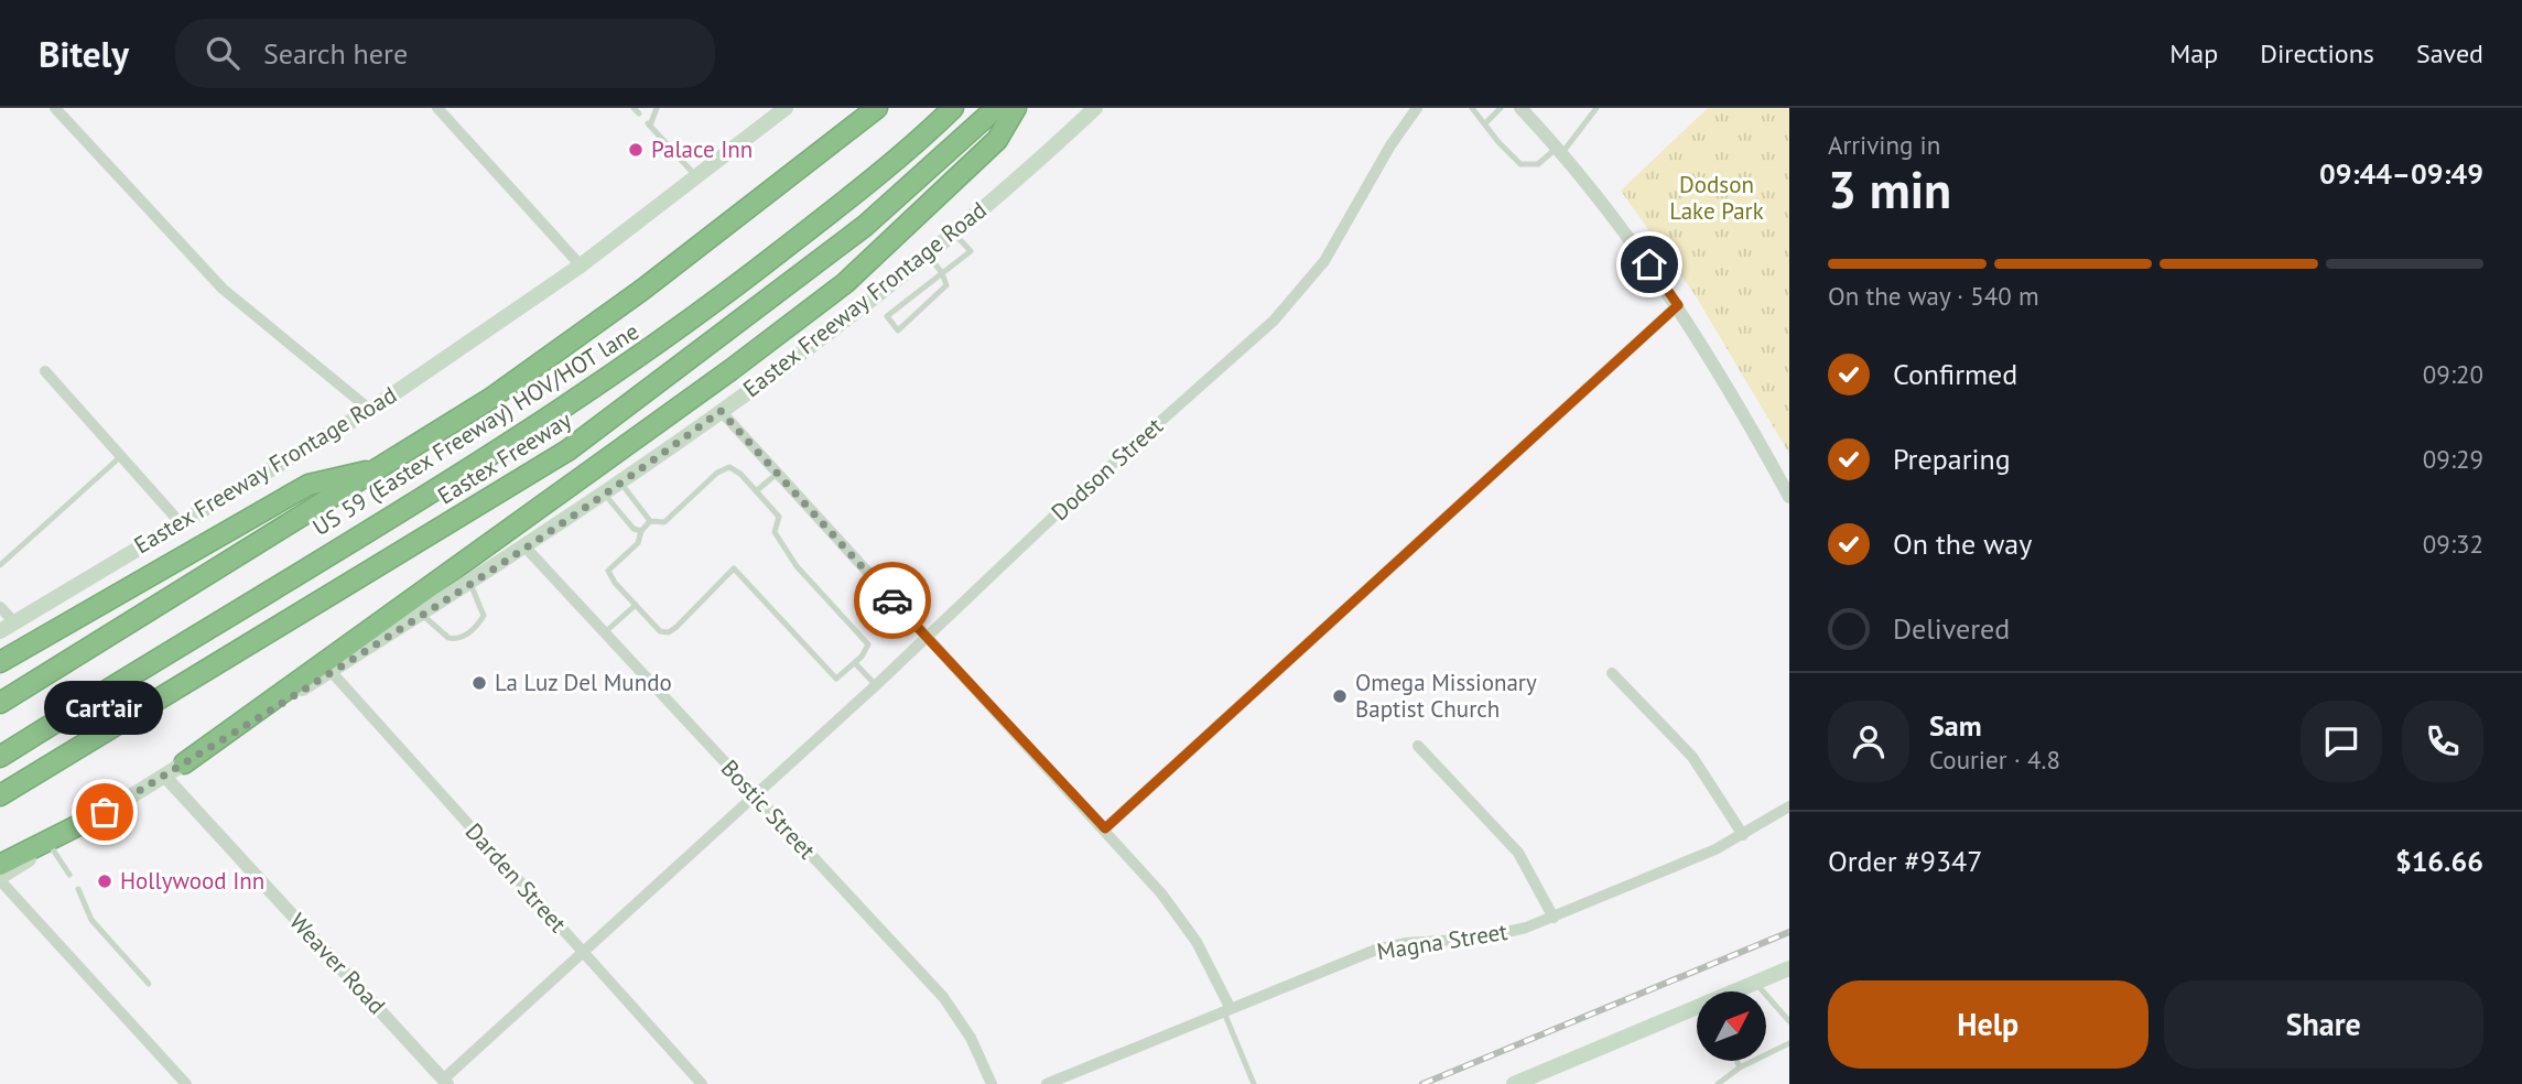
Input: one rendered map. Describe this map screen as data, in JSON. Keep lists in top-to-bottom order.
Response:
{
  "streets": {
    "highway": ["US 59 (Eastex Freeway) HOV/HOT lane", "Eastex Freeway"],
    "main road": ["Eastex Freeway Frontage Road"],
    "street": [
      "Dodson Street",
      "Bostic Street",
      "Darden Street",
      "Magna Street",
      "Weaver Road"
    ]
  },
  "crossings": [
    ["Eastex Freeway Frontage Road", "Bostic Street"],
    ["Eastex Freeway Frontage Road", "Darden Street"],
    ["Eastex Freeway Frontage Road", "Weaver Road"],
    ["Dodson Street", "Bostic Street"],
    ["Dodson Street", "Darden Street"],
    ["Dodson Street", "Weaver Road"]
  ],
  "parks": ["Dodson Lake Park"],
  "places": [
    "Palace Inn",
    "La Luz Del Mundo",
    "Omega Missionary Baptist Church",
    "Cart’air",
    "Hollywood Inn"
  ],
  "north": "top right",
  "page": {
    "header": "Bitely",
    "search": "Search here",
    "nav": ["Map", "Directions", "Saved"],
    "heading": ["3 min", "Arriving in", "09:44–09:49"],
    "panel": [
      "Sam",
      "Courier · 4.8",
      "Order #9347",
      "$16.66"
    ],
    "bar": "On the way · 540 m",
    "list": [
      ["Confirmed", "09:20"],
      ["Preparing", "09:29"],
      ["On the way", "09:32"],
      "Delivered"
    ],
    "bubble": "Cart’air",
    "buttons": ["Help", "Share"]
  }
}
